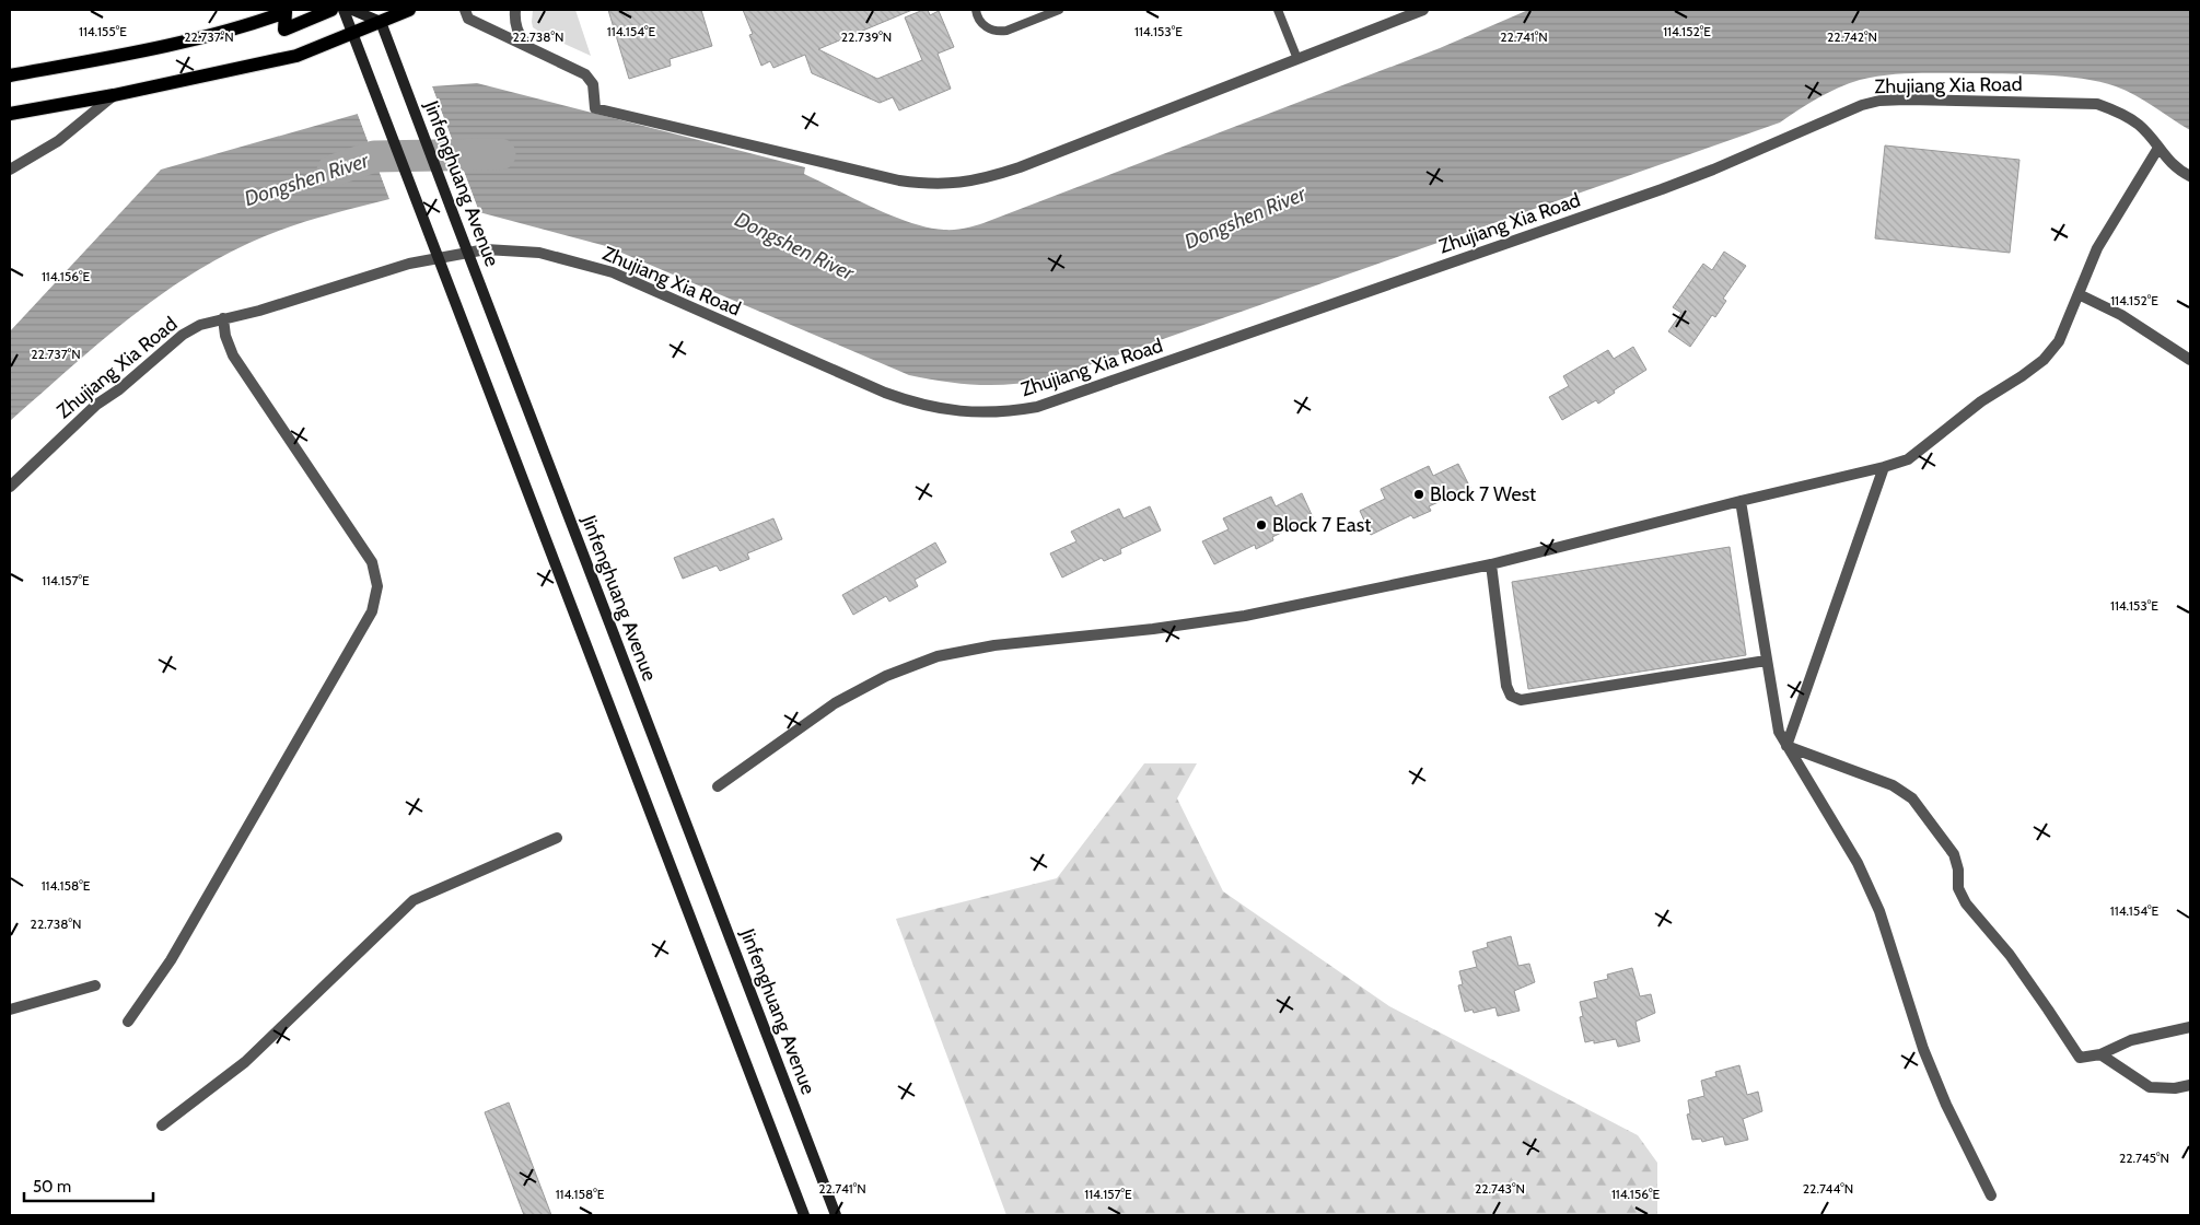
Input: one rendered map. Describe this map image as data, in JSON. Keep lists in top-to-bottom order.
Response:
{
  "streets": {
    "street": ["Zhujiang Xia Road", "Jinfenghuang Avenue"]
  },
  "crossings": [
    ["Zhujiang Xia Road", "Jinfenghuang Avenue"]
  ],
  "water": ["Dongshen River"],
  "places": ["Block 7 West", "Block 7 East"],
  "scale_bar": "50 m",
  "coordinates": [
    "114.152°E",
    "114.155°E",
    "114.154°E",
    "114.153°E",
    "22.737°N",
    "22.738°N",
    "22.739°N",
    "22.741°N",
    "22.742°N",
    "114.156°E",
    "114.157°E",
    "114.158°E",
    "22.745°N",
    "22.743°N",
    "22.744°N"
  ]
}
